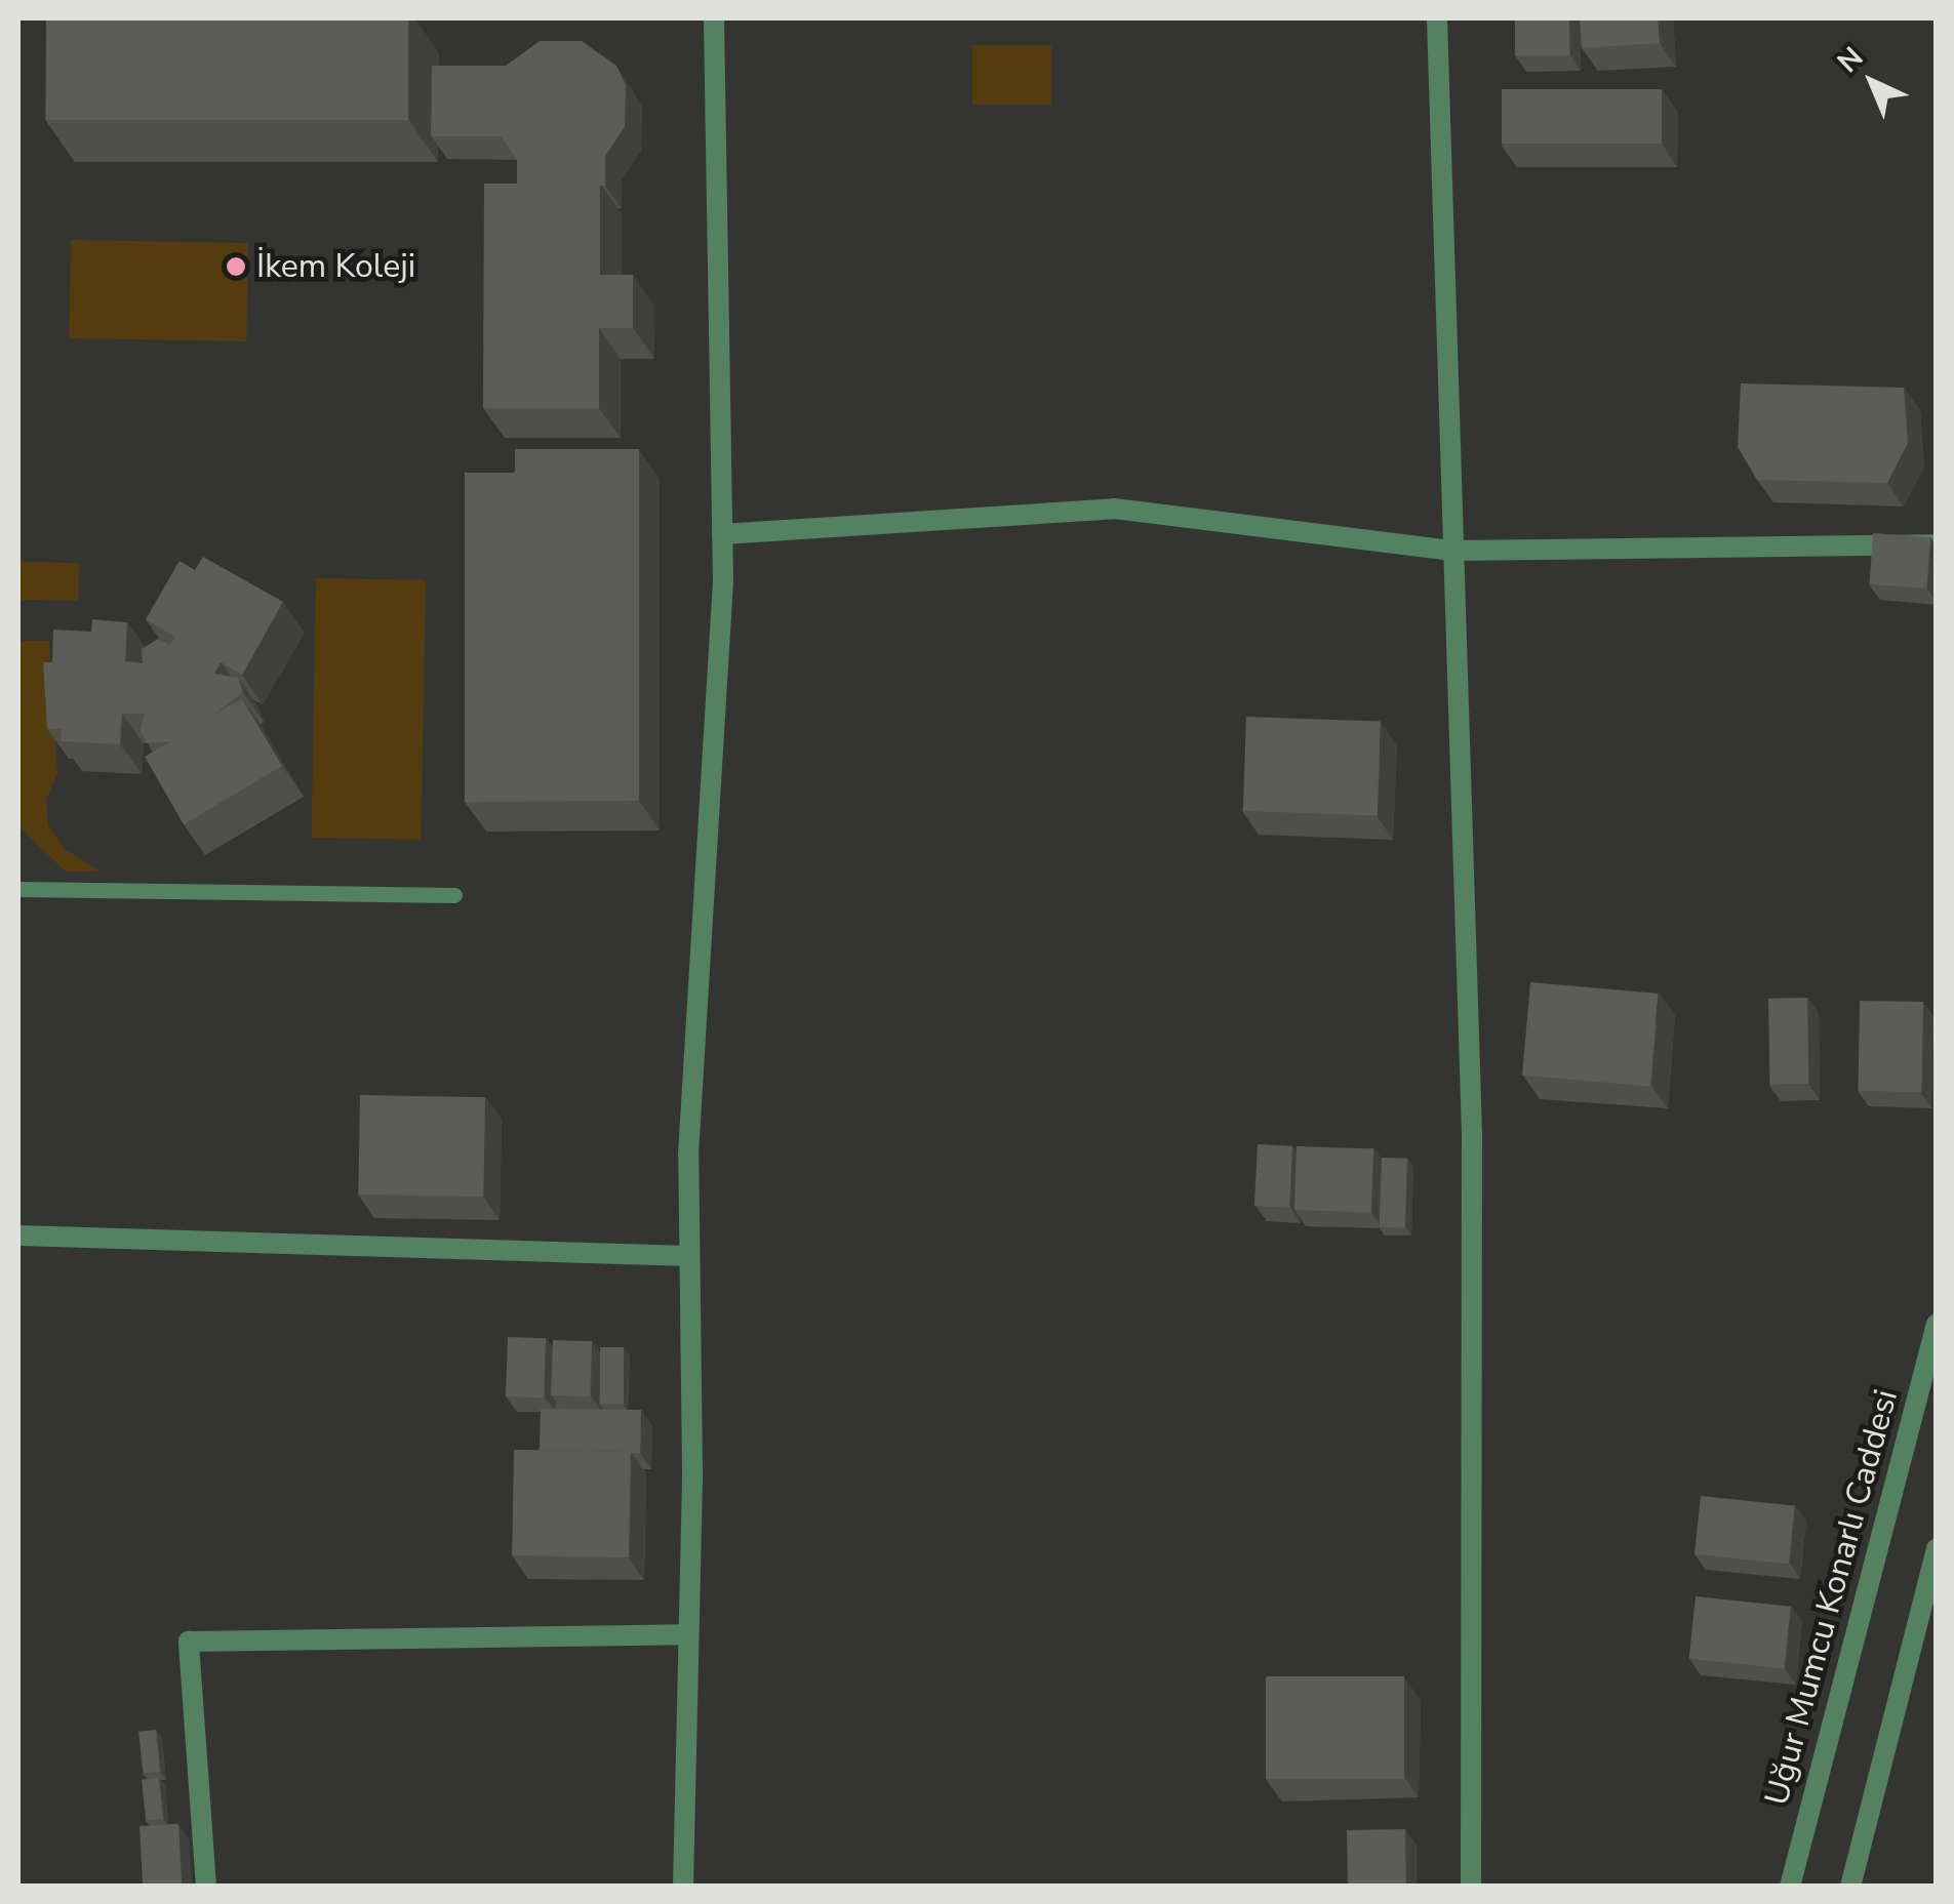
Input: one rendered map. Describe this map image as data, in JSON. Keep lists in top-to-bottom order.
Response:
{
  "streets": {
    "street": ["Uğur Mumcu Konarlı Caddesi"]
  },
  "places": ["İkem Koleji"],
  "north": "top left"
}
